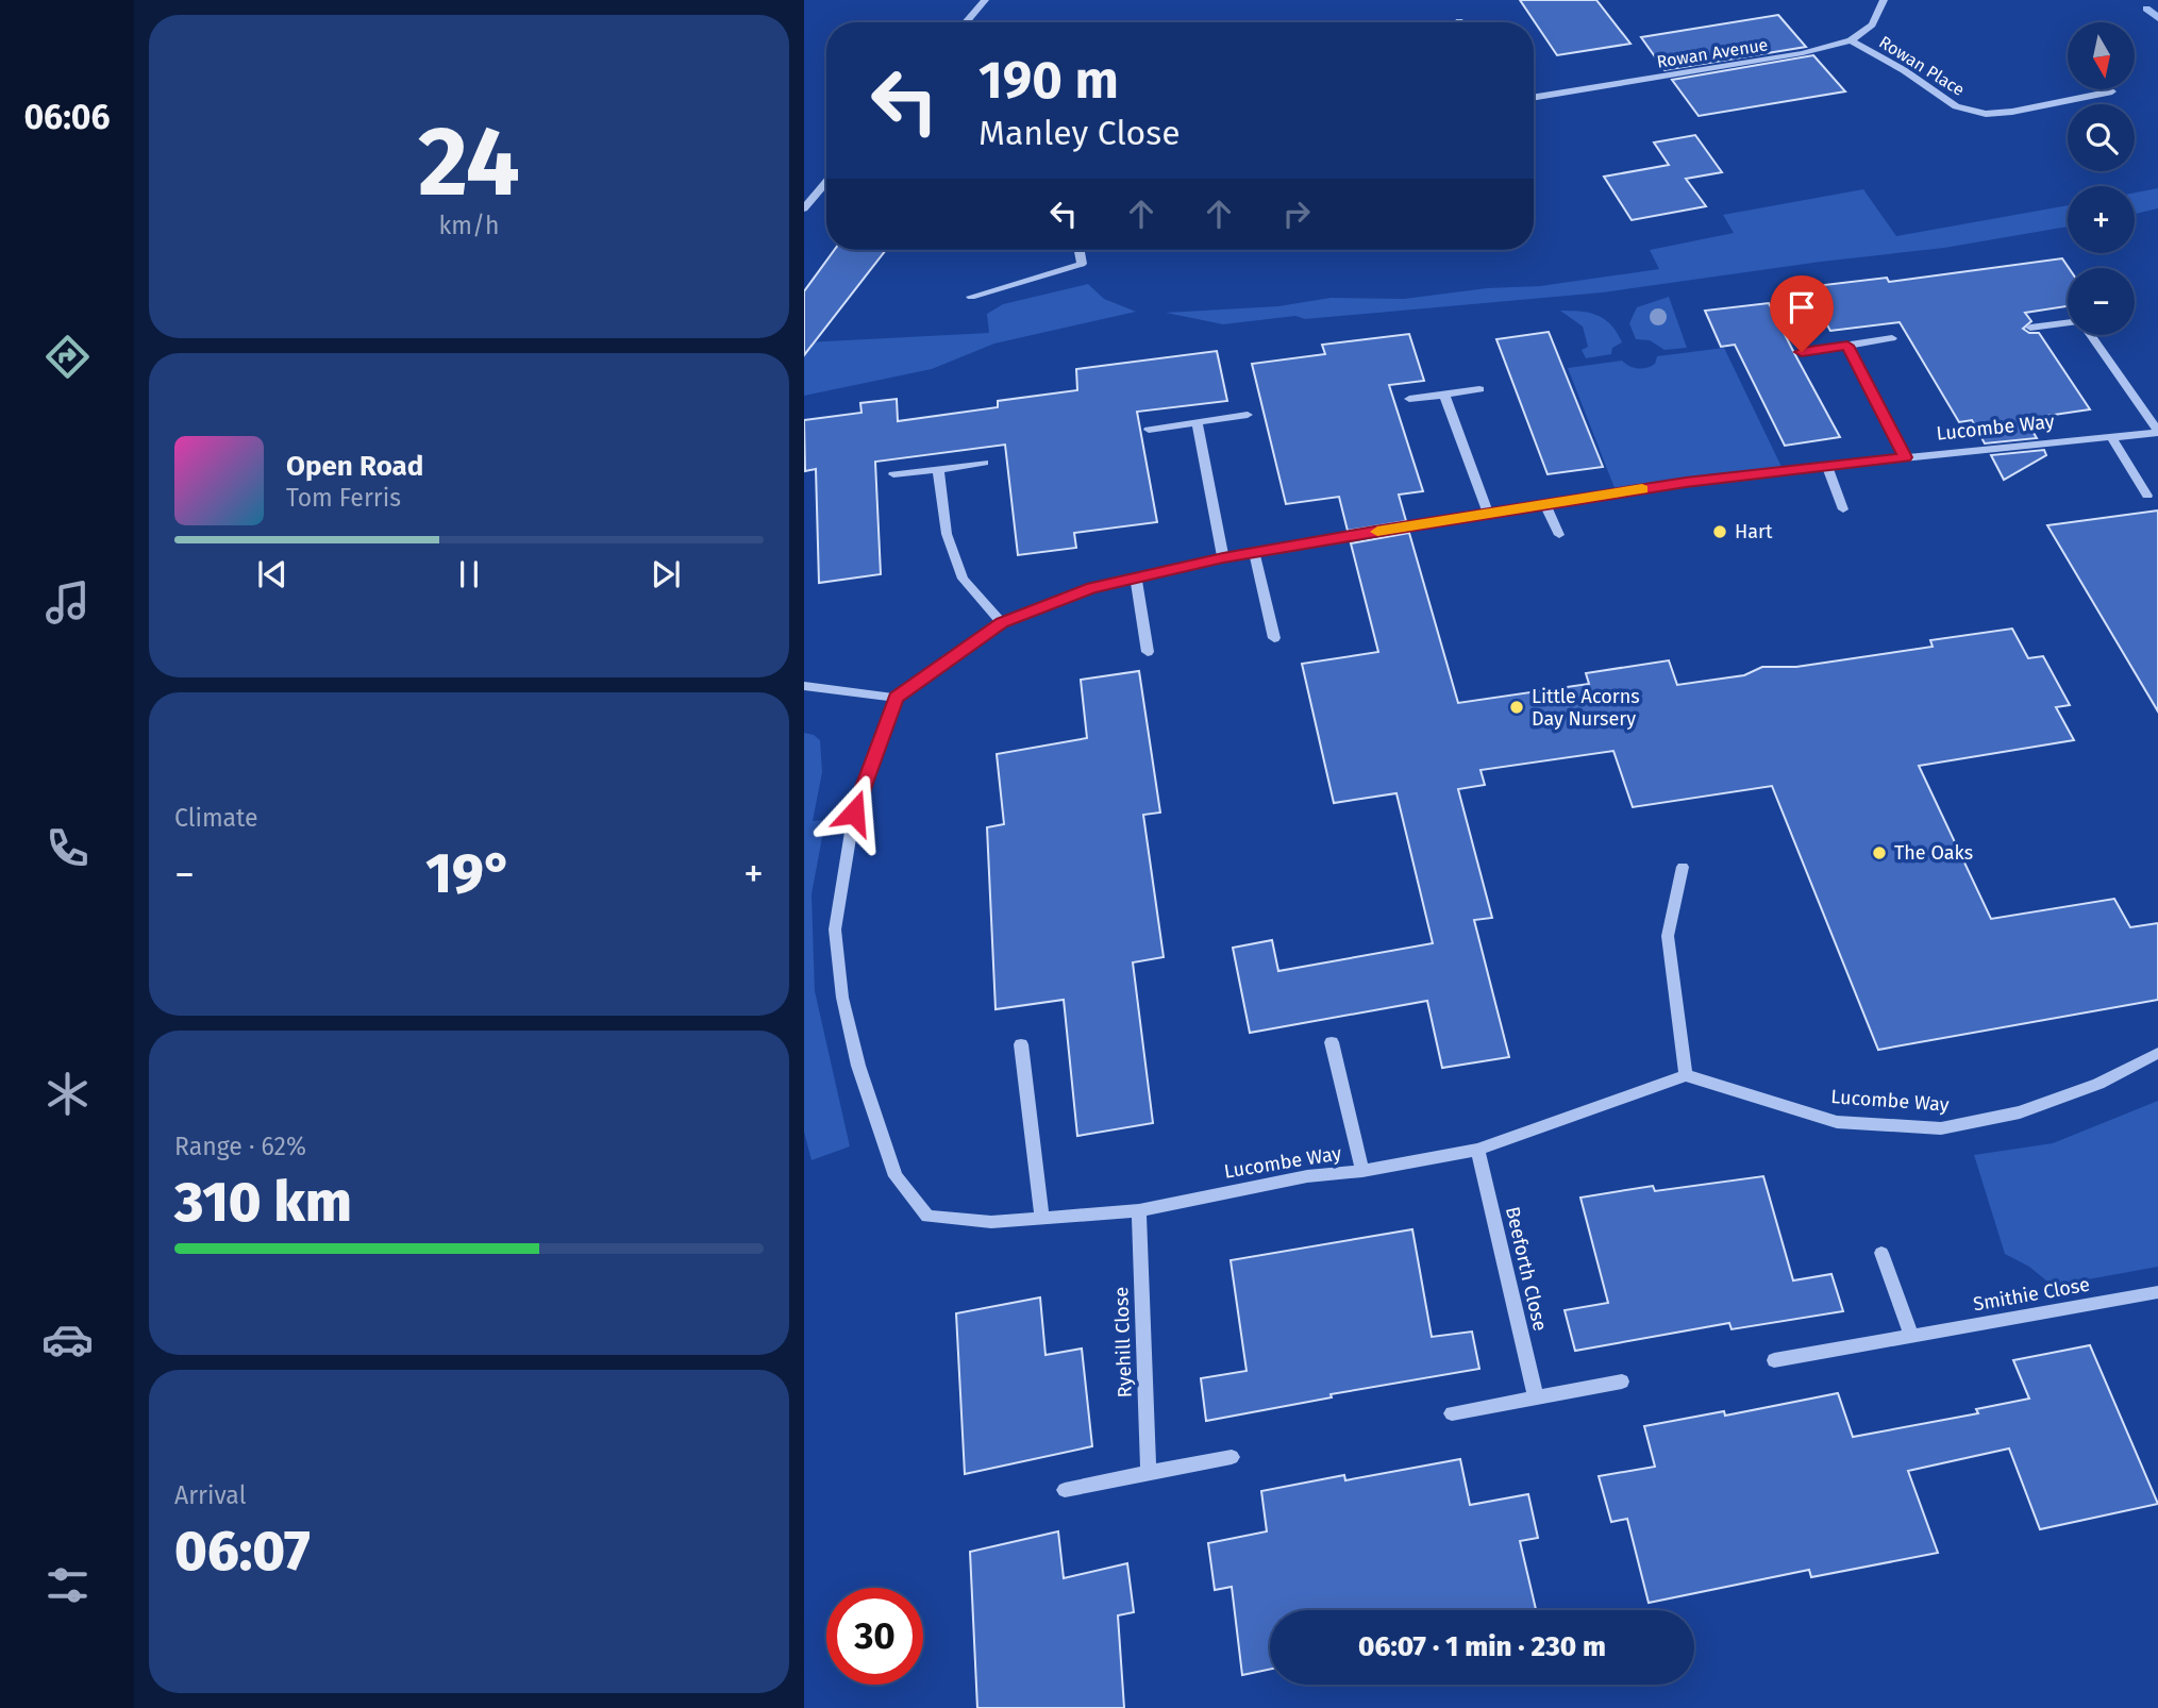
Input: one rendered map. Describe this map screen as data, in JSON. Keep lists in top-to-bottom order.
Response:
{
  "streets": {
    "street": [
      "Rowan Avenue",
      "Rowan Place",
      "Lucombe Way",
      "Beeforth Close",
      "Smithie Close",
      "Ryehill Close"
    ]
  },
  "crossings": [
    ["Rowan Avenue", "Rowan Place"],
    ["Lucombe Way", "Beeforth Close"],
    ["Lucombe Way", "Ryehill Close"]
  ],
  "places": ["Hart", "Little Acorns Day Nursery", "The Oaks"],
  "north": "bottom",
  "page": {
    "tabs": "06:06",
    "tile": [
      ["24", "km/h"],
      "Climate",
      ["Range · 62%", "310 km"],
      ["Arrival", "06:07"]
    ],
    "map_buttons": ["+", "−"],
    "turn": ["190 m", "Manley Close"],
    "song": ["Open Road", "Tom Ferris"],
    "heat": ["−", "19°", "+"],
    "limit": "30",
    "trip": "06:07 · 1 min · 230 m"
  }
}
